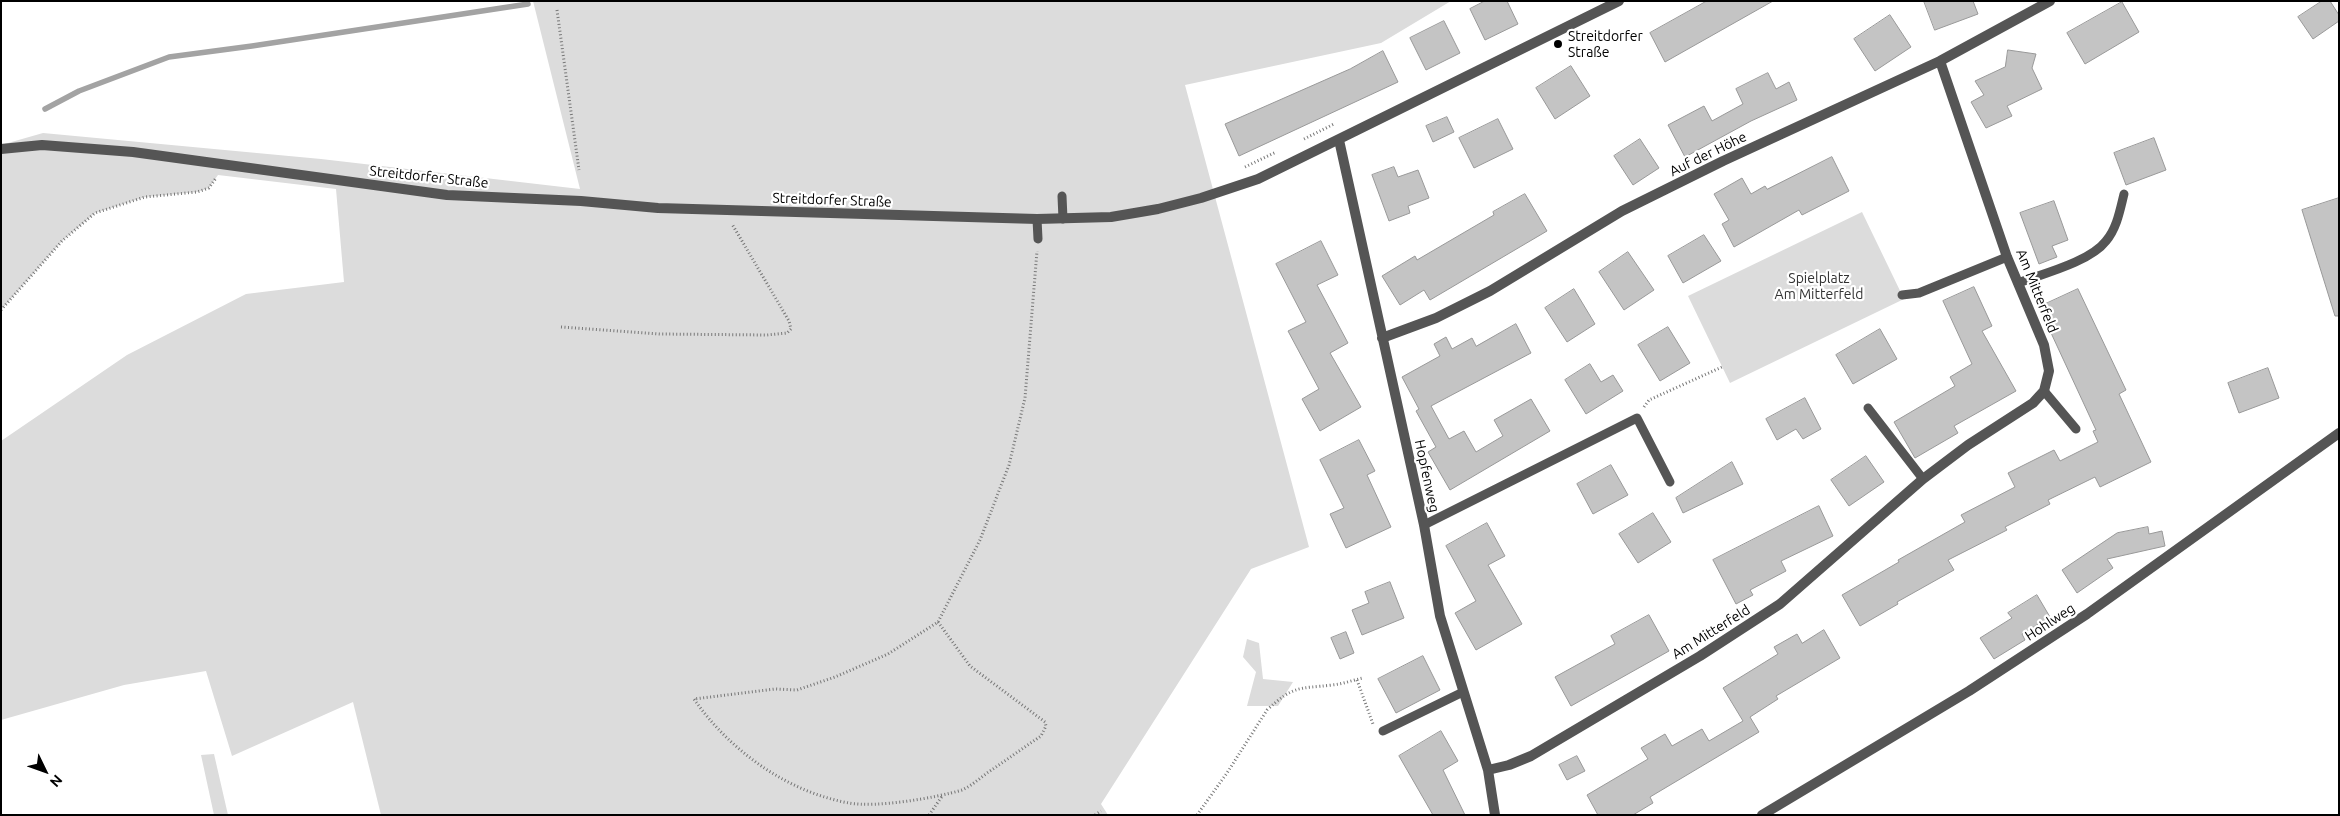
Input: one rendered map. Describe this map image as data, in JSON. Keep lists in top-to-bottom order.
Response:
{
  "streets": {
    "street": [
      "Auf der Höhe",
      "Streitdorfer Straße",
      "Am Mitterfeld",
      "Hopfenweg",
      "Hohlweg"
    ]
  },
  "crossings": [
    ["Auf der Höhe", "Am Mitterfeld"],
    ["Auf der Höhe", "Hopfenweg"],
    ["Streitdorfer Straße", "Hopfenweg"],
    ["Am Mitterfeld", "Hopfenweg"]
  ],
  "parks": ["Spielplatz Am Mitterfeld"],
  "places": ["Streitdorfer Straße"],
  "north": "bottom right"
}
